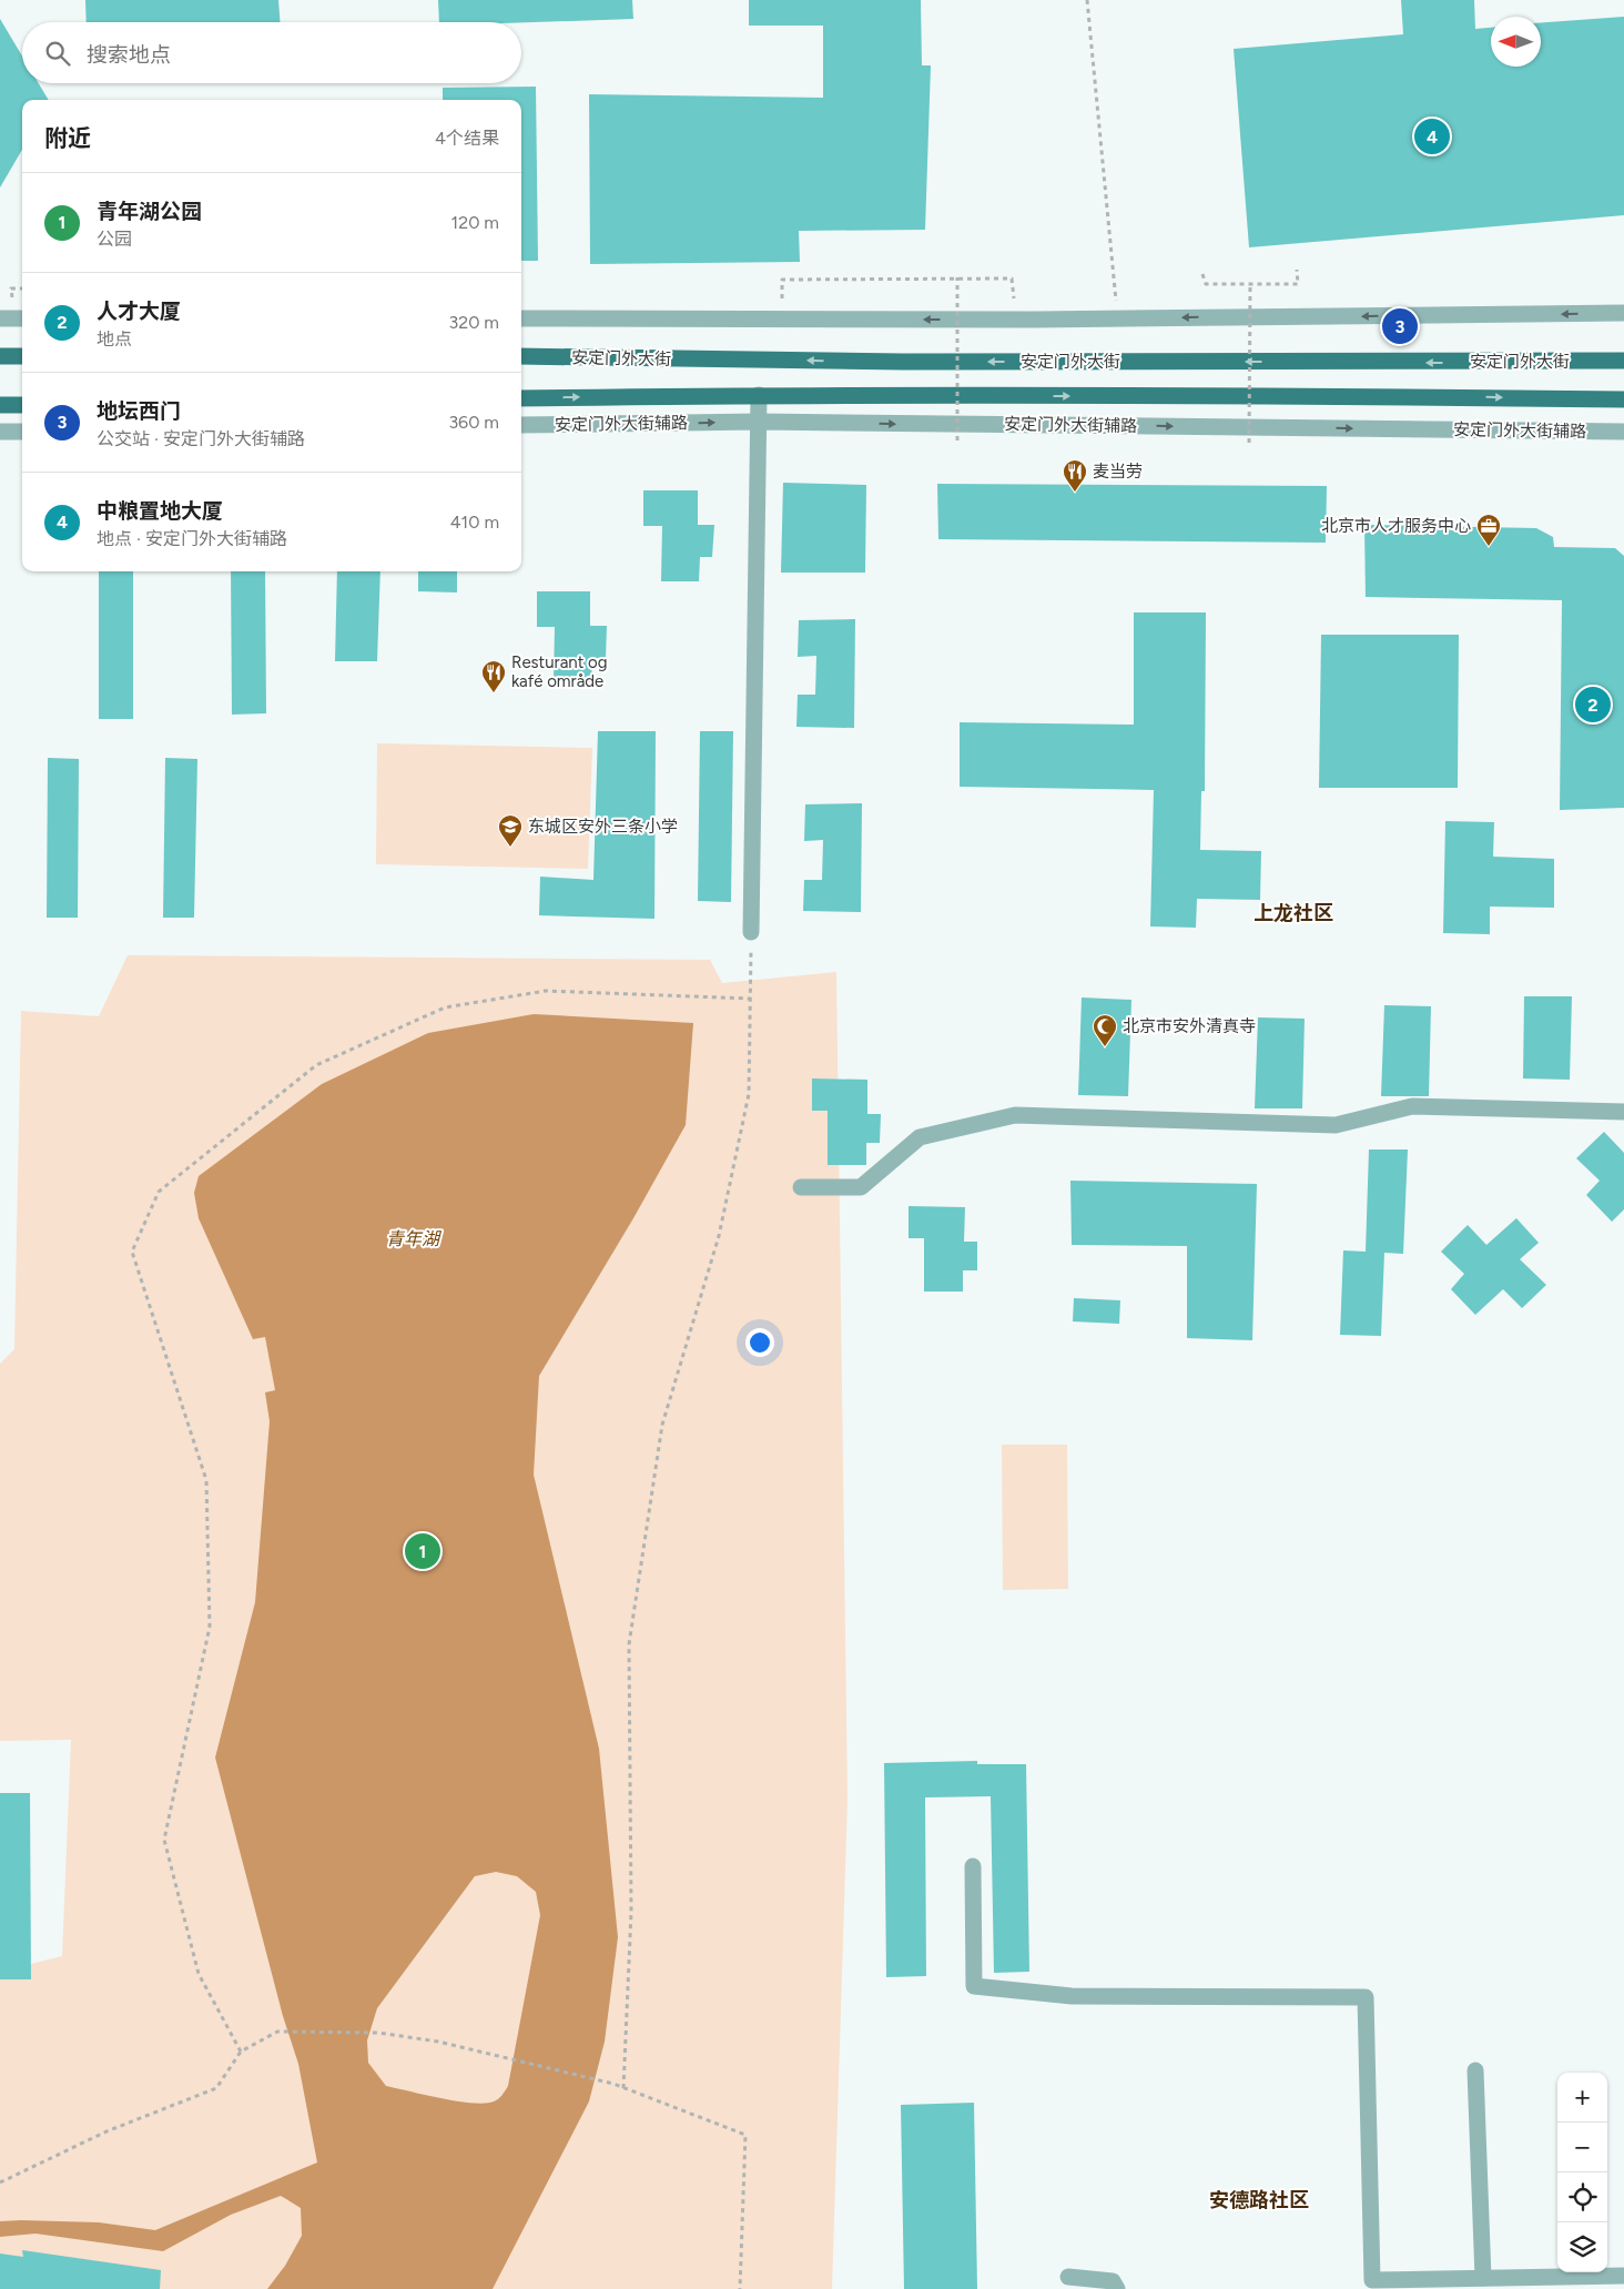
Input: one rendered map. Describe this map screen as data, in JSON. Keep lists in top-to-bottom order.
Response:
{
  "streets": {
    "main road": ["安定门外大街"],
    "street": ["安定门外大街辅路"]
  },
  "districts": ["上龙社区", "安德路社区"],
  "water": ["青年湖"],
  "places": {
    "restaurant": ["麦当劳", "Resturant og kafé område"],
    "office": ["北京市人才服务中心"],
    "school or university": ["东城区安外三条小学"],
    "mosque": ["北京市安外清真寺"]
  },
  "north": "left",
  "page": {
    "search": "搜索地点",
    "heading": ["附近", "4个结果"],
    "pins": [
      "4",
      "3",
      "2",
      "1"
    ],
    "list": [
      {
        "mark": "1",
        "name": "青年湖公园",
        "note": "公园",
        "value": "120 m"
      },
      {
        "mark": "2",
        "name": "人才大厦",
        "note": "地点",
        "value": "320 m"
      },
      {
        "mark": "3",
        "name": "地坛西门",
        "note": "公交站 · 安定门外大街辅路",
        "value": "360 m"
      },
      {
        "mark": "4",
        "name": "中粮置地大厦",
        "note": "地点 · 安定门外大街辅路",
        "value": "410 m"
      }
    ],
    "map_buttons": ["+", "−"]
  }
}
